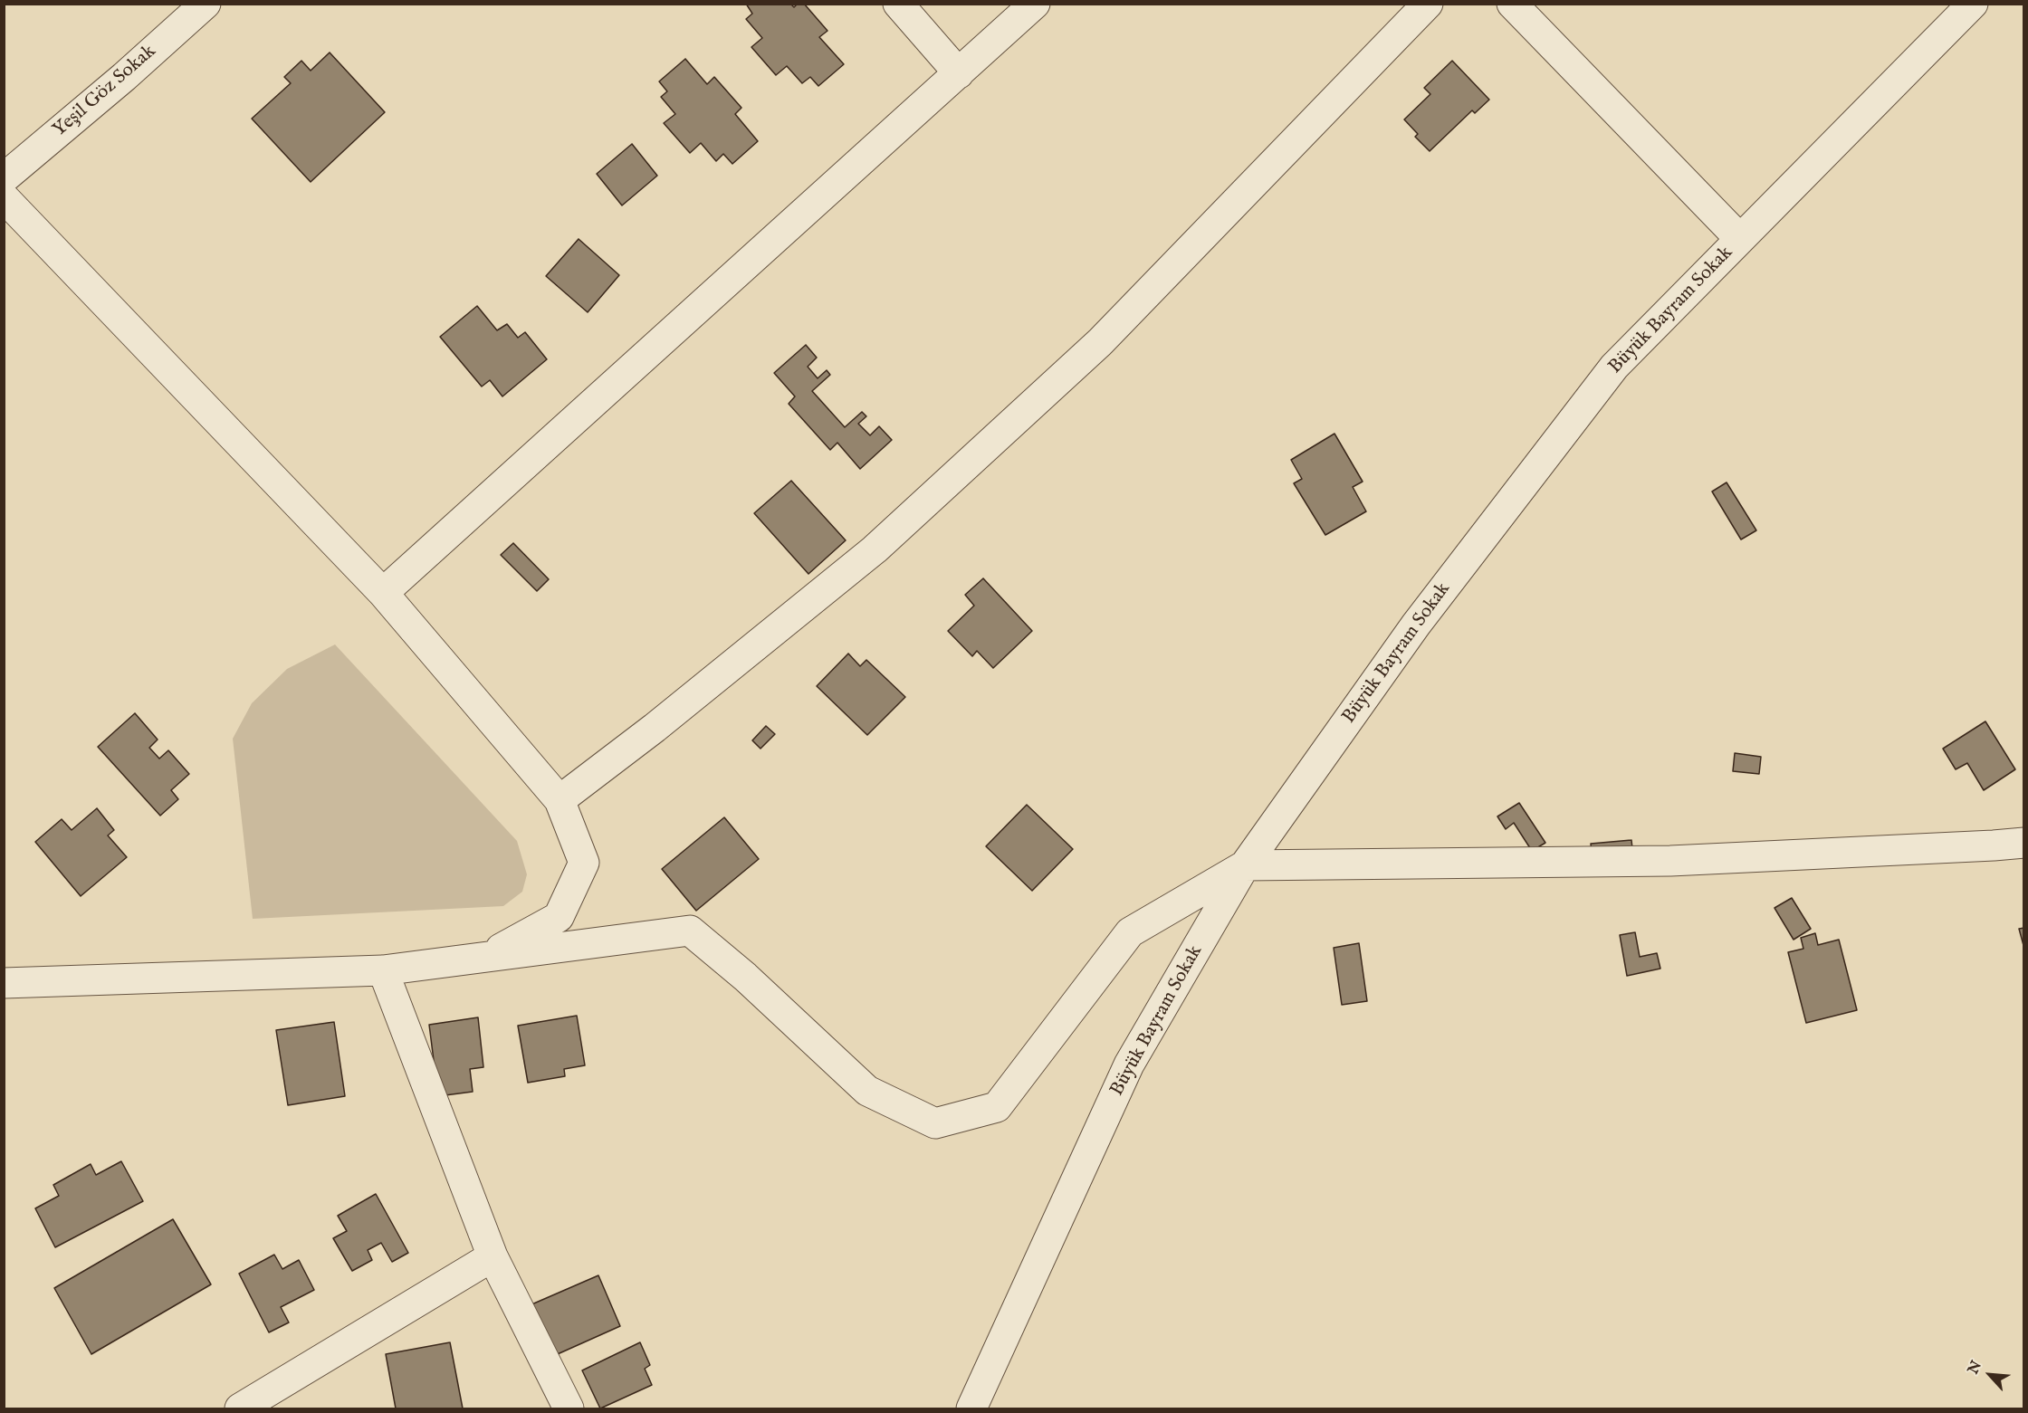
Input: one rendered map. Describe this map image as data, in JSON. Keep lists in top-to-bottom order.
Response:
{
  "streets": {
    "street": ["Yeşil Göz Sokak", "Büyük Bayram Sokak"]
  },
  "north": "top left"
}
